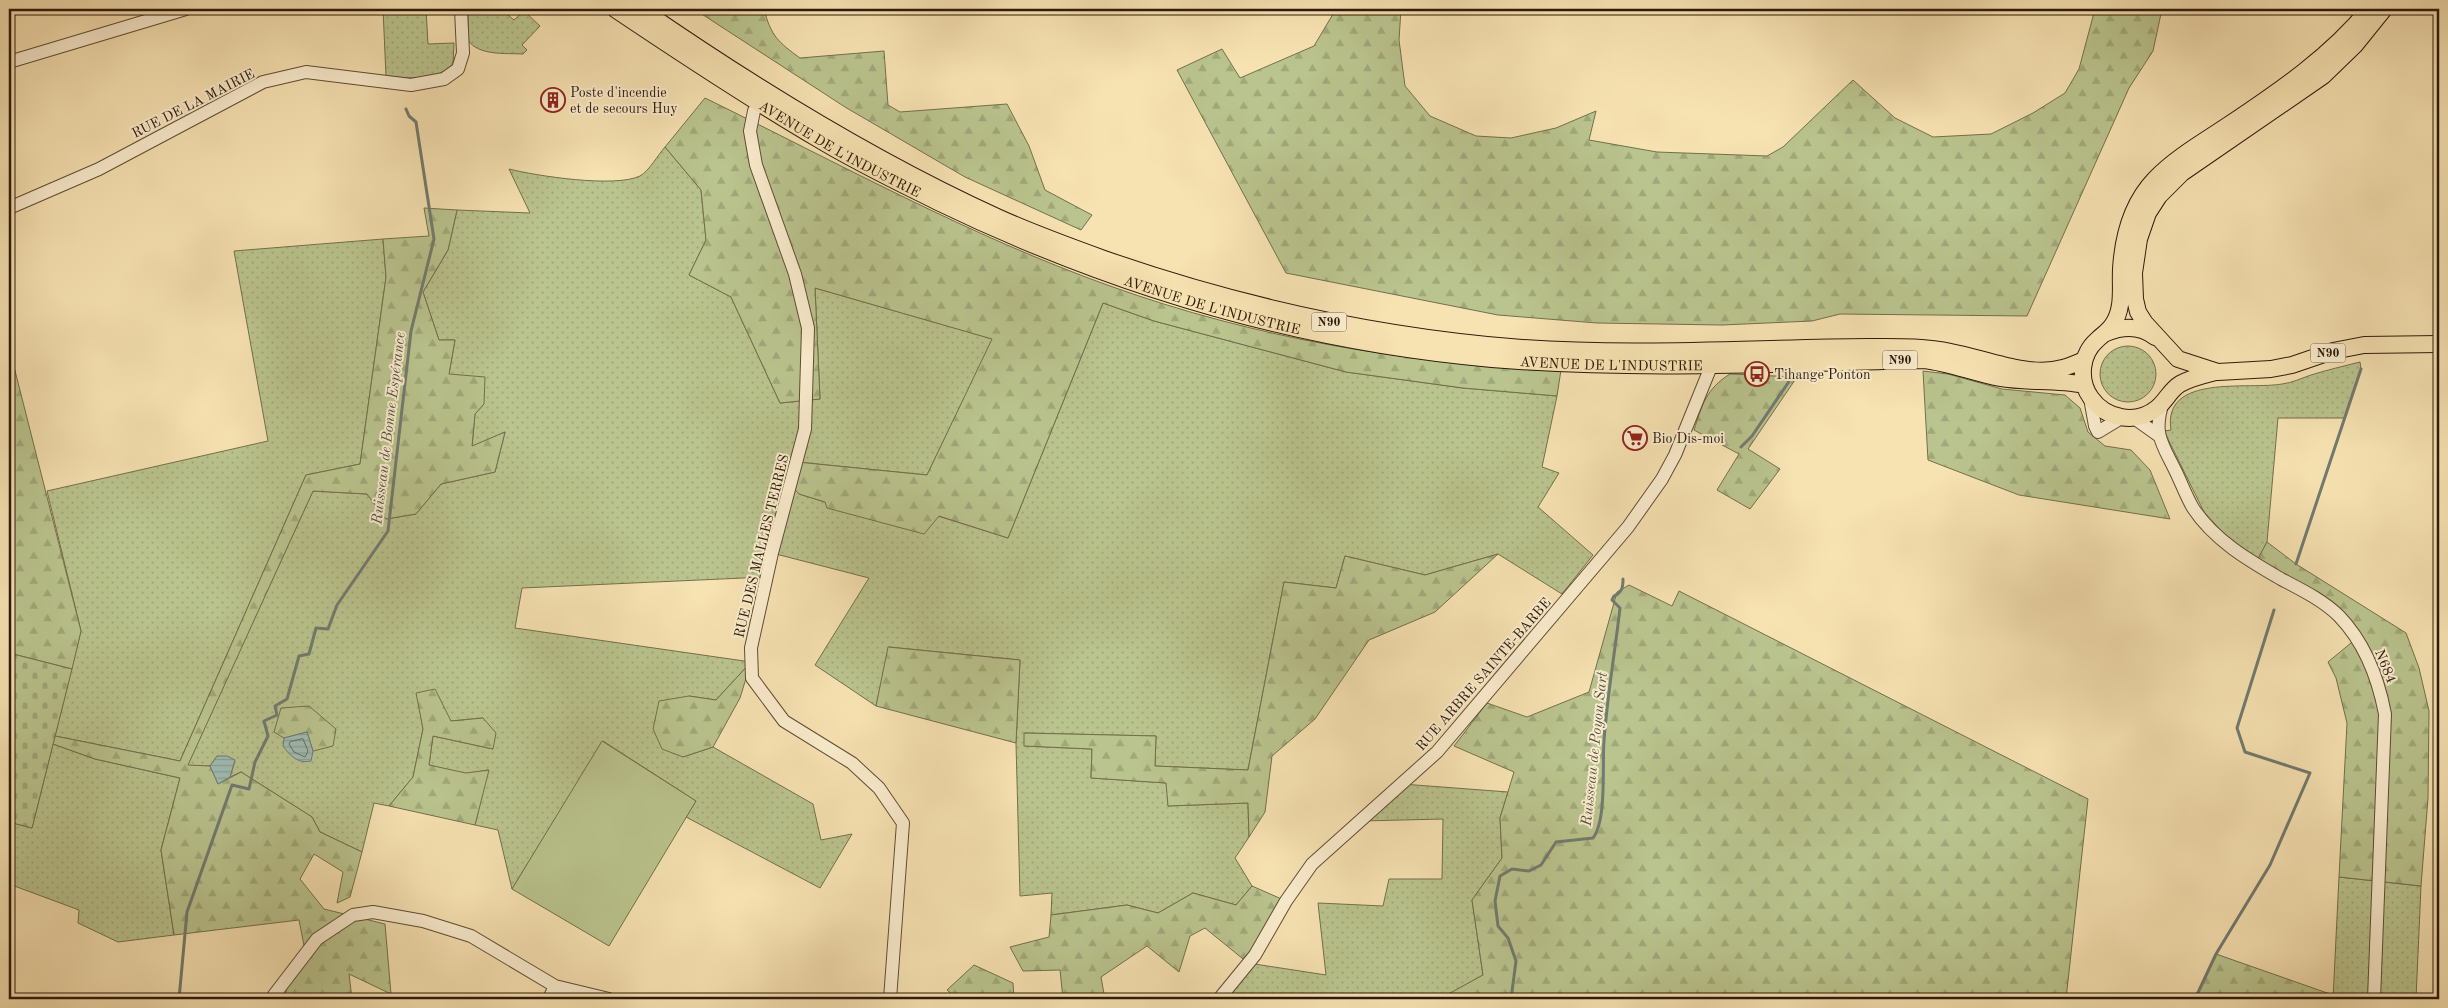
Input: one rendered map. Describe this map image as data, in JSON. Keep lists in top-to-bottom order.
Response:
{
  "streets": {
    "main road": ["AVENUE DE L'INDUSTRIE", "N90"],
    "street": [
      "RUE DE LA MAIRIE",
      "RUE DES MALLES TERRES",
      "N684",
      "RUE ARBRE SAINTE-BARBE"
    ]
  },
  "crossings": [
    ["AVENUE DE L'INDUSTRIE", "N90"],
    ["AVENUE DE L'INDUSTRIE", "RUE DES MALLES TERRES"],
    ["AVENUE DE L'INDUSTRIE", "N684"],
    ["AVENUE DE L'INDUSTRIE", "RUE ARBRE SAINTE-BARBE"],
    ["N90", "N684"]
  ],
  "water": ["Ruisseau de Bonne Espérance", "Ruisseau de Poyou Sart"],
  "places": {
    "building": ["Poste d'incendie et de secours Huy"],
    "bus stop": ["Tihange Ponton"],
    "supermarket": ["Bio Dis-moi"]
  }
}
